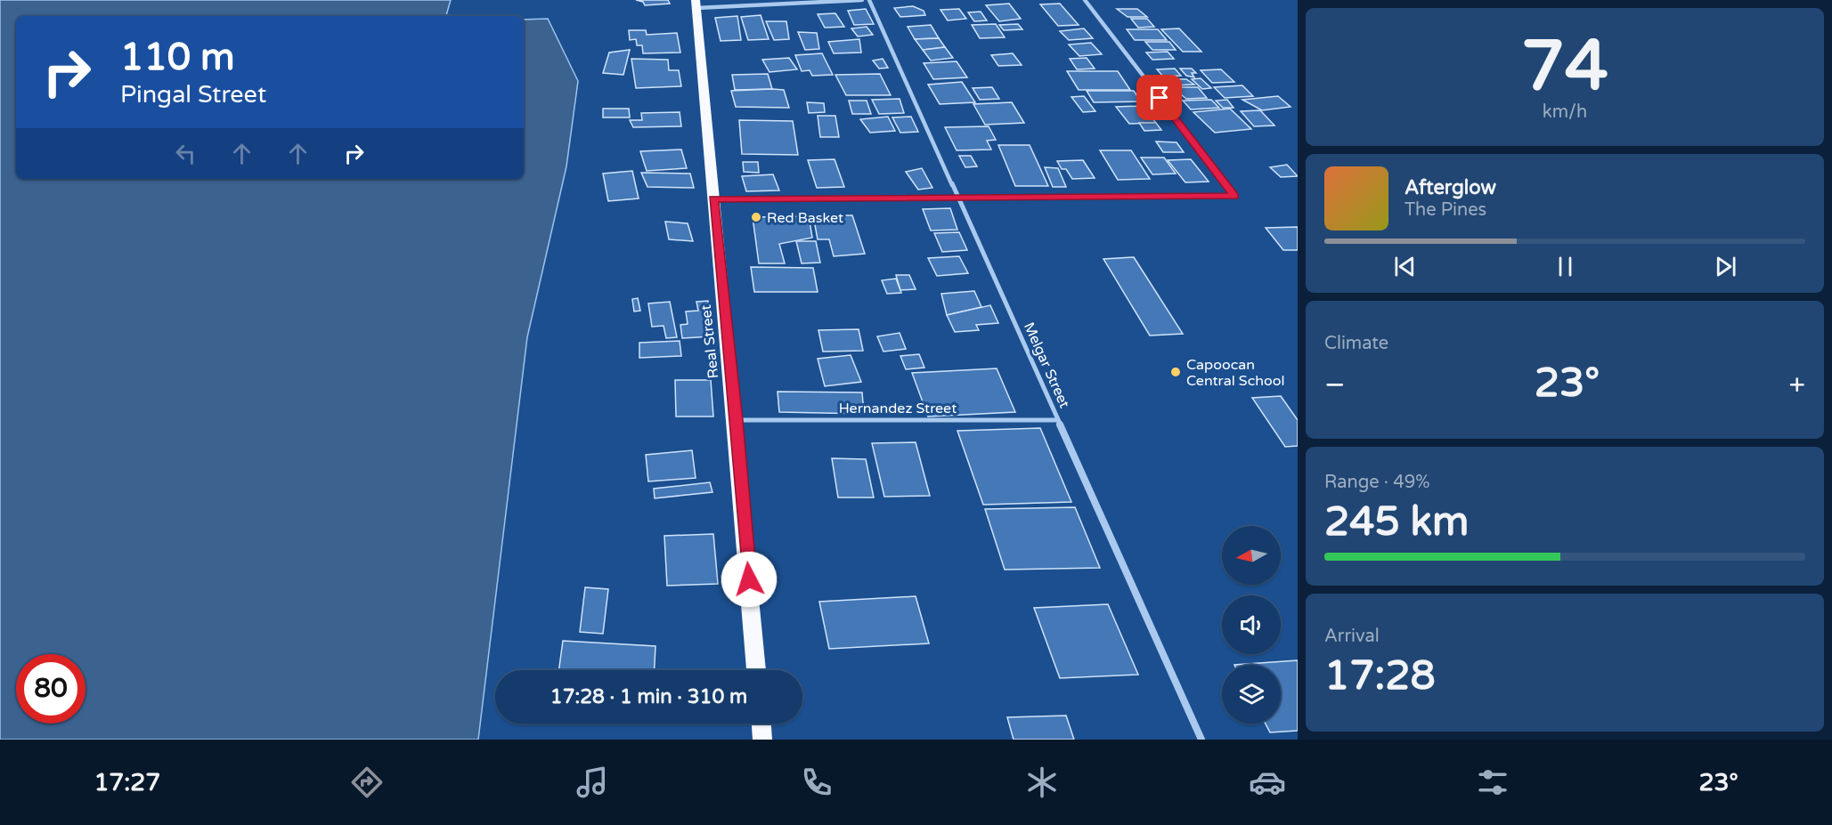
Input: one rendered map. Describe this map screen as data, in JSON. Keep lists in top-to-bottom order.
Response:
{
  "streets": {
    "highway": ["Real Street"],
    "street": ["Melgar Street", "Hernandez Street"]
  },
  "crossings": [
    ["Real Street", "Hernandez Street"],
    ["Melgar Street", "Hernandez Street"]
  ],
  "places": ["Red Basket", "Capoocan Central School"],
  "north": "left",
  "page": {
    "tile": [
      ["74", "km/h"],
      "Climate",
      ["Range · 49%", "245 km"],
      ["Arrival", "17:28"]
    ],
    "turn": ["110 m", "Pingal Street"],
    "song": ["Afterglow", "The Pines"],
    "heat": ["−", "23°", "+"],
    "limit": "80",
    "trip": "17:28 · 1 min · 310 m",
    "tabs": ["17:27", "23°"]
  }
}
